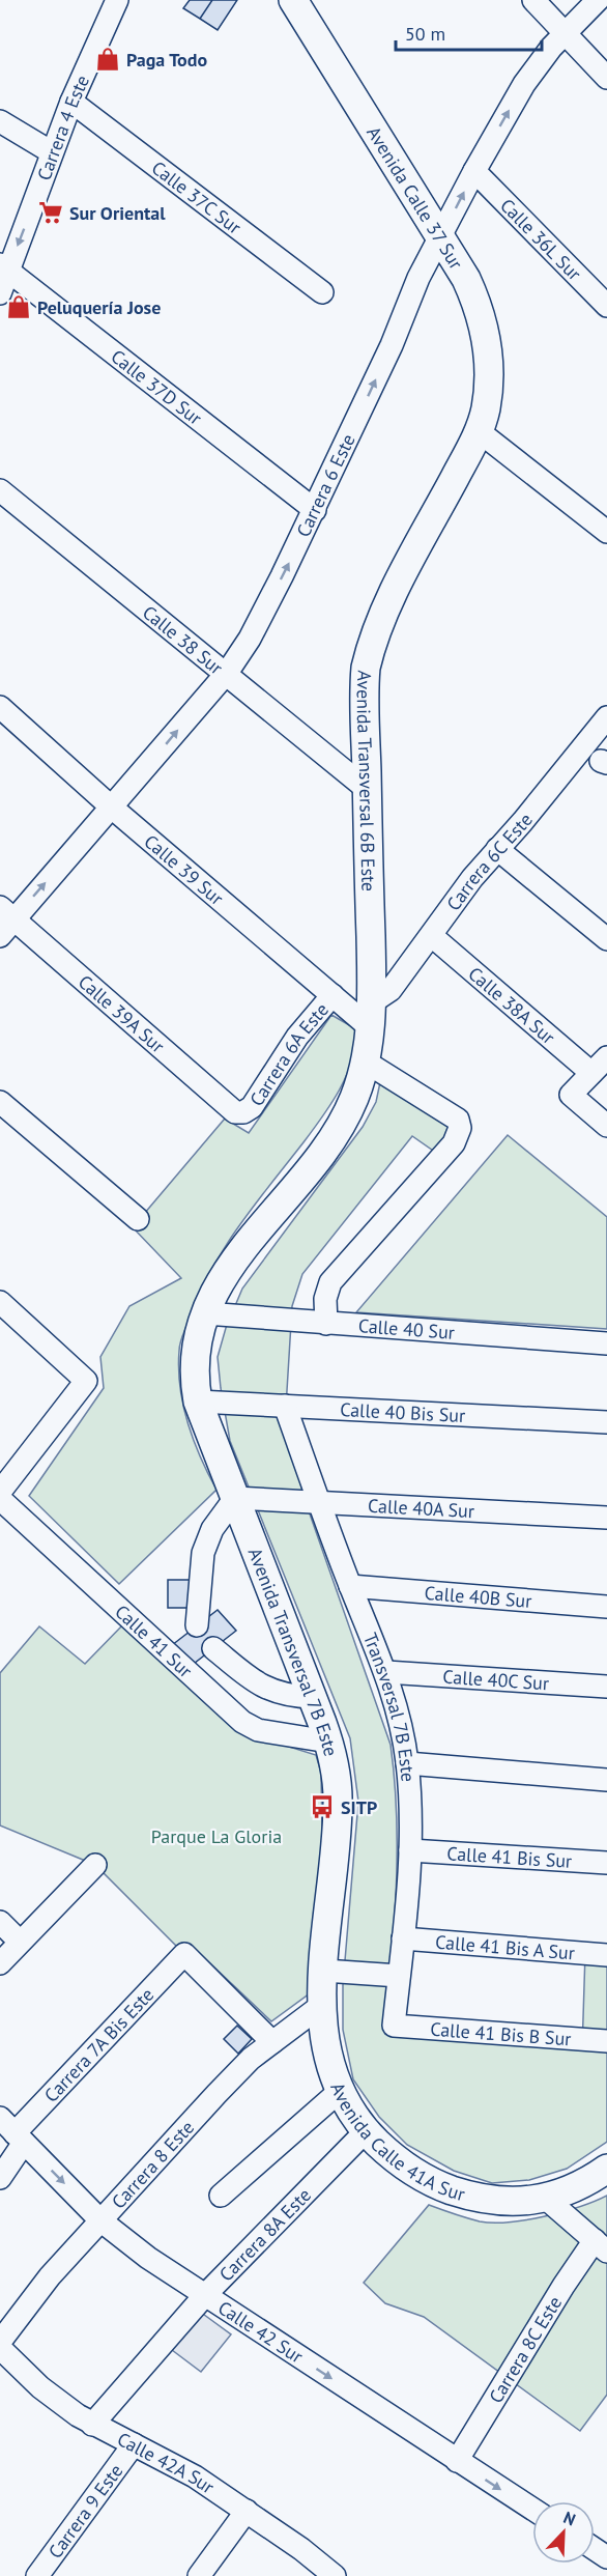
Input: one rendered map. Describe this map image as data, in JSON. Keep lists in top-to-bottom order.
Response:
{
  "streets": {
    "main road": [
      "Avenida Calle 37 Sur",
      "Avenida Transversal 6B Este",
      "Avenida Transversal 7B Este",
      "Avenida Calle 41A Sur"
    ],
    "street": [
      "Carrera 4 Este",
      "Calle 37C Sur",
      "Calle 36L Sur",
      "Calle 37D Sur",
      "Carrera 6 Este",
      "Calle 38 Sur",
      "Carrera 6C Este",
      "Calle 39 Sur",
      "Calle 38A Sur",
      "Calle 39A Sur",
      "Carrera 6A Este",
      "Calle 40 Sur",
      "Calle 40 Bis Sur",
      "Calle 40A Sur",
      "Calle 40B Sur",
      "Calle 41 Sur",
      "Calle 40C Sur",
      "Transversal 7B Este",
      "Calle 41 Bis Sur",
      "Calle 41 Bis A Sur",
      "Calle 41 Bis B Sur",
      "Carrera 7A Bis Este",
      "Carrera 8 Este",
      "Carrera 8A Este",
      "Calle 42 Sur",
      "Carrera 8C Este",
      "Calle 42A Sur",
      "Carrera 9 Este"
    ]
  },
  "crossings": [
    ["Carrera 4 Este", "Calle 37C Sur"],
    ["Carrera 4 Este", "Calle 37D Sur"],
    ["Avenida Calle 37 Sur", "Carrera 6 Este"],
    ["Avenida Calle 37 Sur", "Avenida Transversal 6B Este"],
    ["Calle 36L Sur", "Carrera 6 Este"],
    ["Calle 37D Sur", "Carrera 6 Este"],
    ["Carrera 6 Este", "Calle 38 Sur"],
    ["Carrera 6 Este", "Calle 39 Sur"],
    ["Carrera 6 Este", "Calle 39A Sur"],
    ["Calle 38 Sur", "Avenida Transversal 6B Este"],
    ["Avenida Transversal 6B Este", "Carrera 6C Este"],
    ["Avenida Transversal 6B Este", "Calle 39 Sur"],
    ["Avenida Transversal 6B Este", "Avenida Transversal 7B Este"],
    ["Carrera 6C Este", "Calle 39 Sur"],
    ["Carrera 6C Este", "Calle 38A Sur"],
    ["Calle 39 Sur", "Carrera 6A Este"],
    ["Calle 39A Sur", "Carrera 6A Este"],
    ["Calle 40 Sur", "Avenida Transversal 7B Este"],
    ["Calle 40 Bis Sur", "Avenida Transversal 7B Este"],
    ["Calle 40 Bis Sur", "Transversal 7B Este"],
    ["Calle 40A Sur", "Avenida Transversal 7B Este"],
    ["Calle 40A Sur", "Transversal 7B Este"],
    ["Calle 40B Sur", "Transversal 7B Este"],
    ["Calle 41 Sur", "Avenida Transversal 7B Este"],
    ["Avenida Transversal 7B Este", "Avenida Calle 41A Sur"],
    ["Avenida Transversal 7B Este", "Carrera 8 Este"],
    ["Calle 40C Sur", "Transversal 7B Este"],
    ["Transversal 7B Este", "Calle 41 Bis Sur"],
    ["Transversal 7B Este", "Calle 41 Bis A Sur"],
    ["Transversal 7B Este", "Calle 41 Bis B Sur"],
    ["Carrera 7A Bis Este", "Carrera 8 Este"],
    ["Carrera 7A Bis Este", "Calle 42 Sur"],
    ["Avenida Calle 41A Sur", "Carrera 8 Este"],
    ["Avenida Calle 41A Sur", "Carrera 8A Este"],
    ["Carrera 8 Este", "Calle 42 Sur"],
    ["Carrera 8A Este", "Calle 42 Sur"],
    ["Carrera 8A Este", "Calle 42A Sur"],
    ["Calle 42 Sur", "Carrera 8C Este"],
    ["Calle 42A Sur", "Carrera 9 Este"]
  ],
  "one_way": ["Carrera 4 Este", "Carrera 6 Este", "Calle 42 Sur"],
  "parks": ["Parque La Gloria"],
  "places": {
    "shop": ["Paga Todo", "Peluquería Jose"],
    "supermarket": ["Sur Oriental"],
    "bus stop": ["SITP"]
  },
  "scale_bar": "50 m",
  "north": "top right"
}
